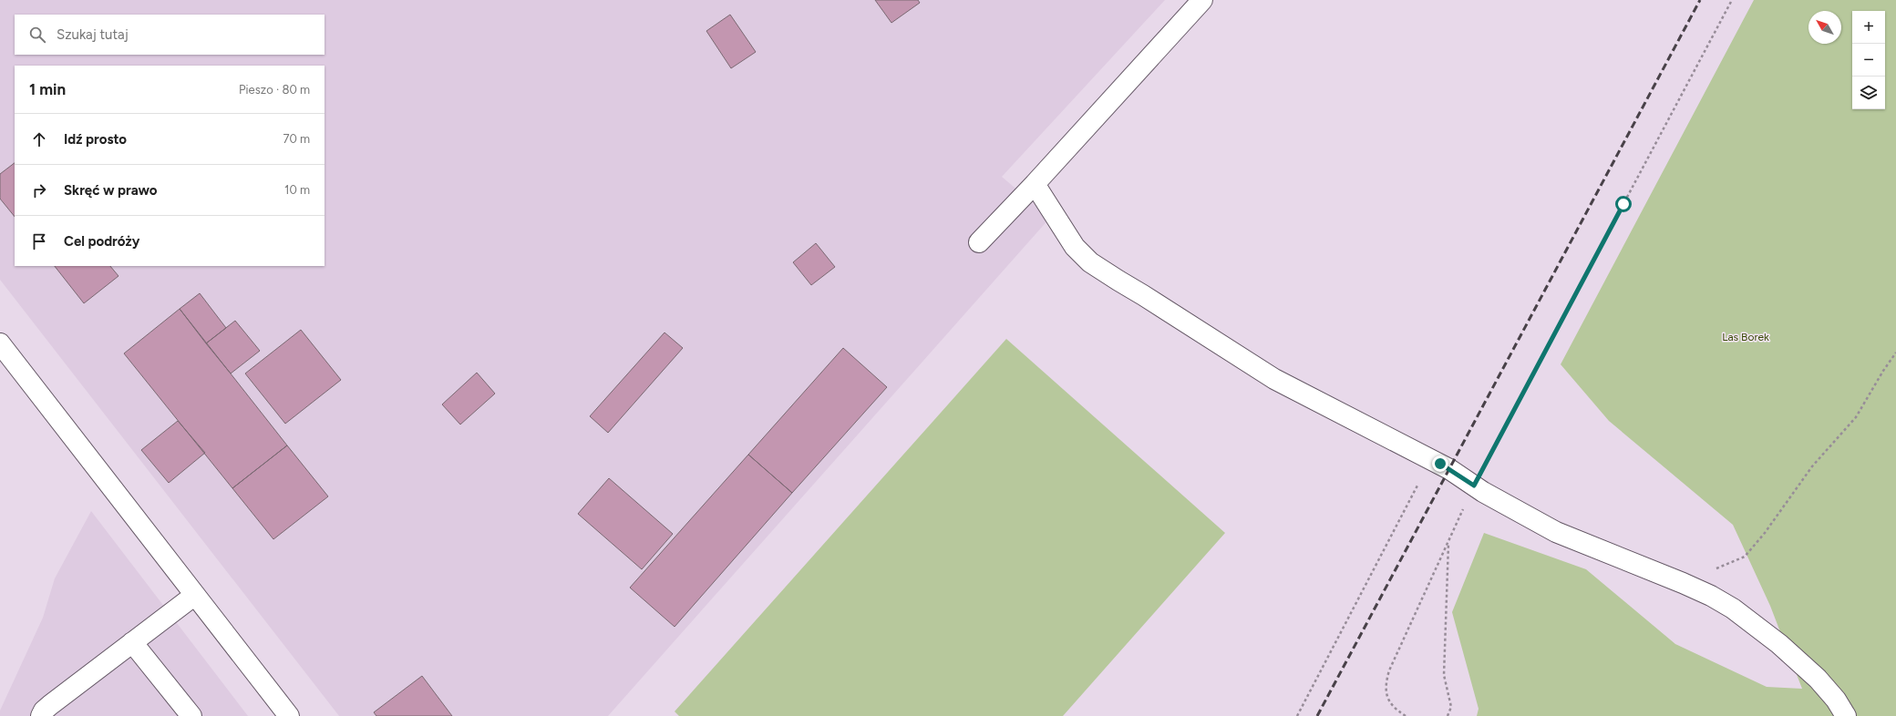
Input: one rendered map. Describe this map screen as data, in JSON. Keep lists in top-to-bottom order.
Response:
{
  "parks": ["Las Borek"],
  "north": "top left",
  "page": {
    "map_buttons": ["+", "−"],
    "search": "Szukaj tutaj",
    "heading": ["1 min", "Pieszo · 80 m"],
    "list": [
      ["Idź prosto", "70 m"],
      ["Skręć w prawo", "10 m"],
      "Cel podróży"
    ]
  }
}
